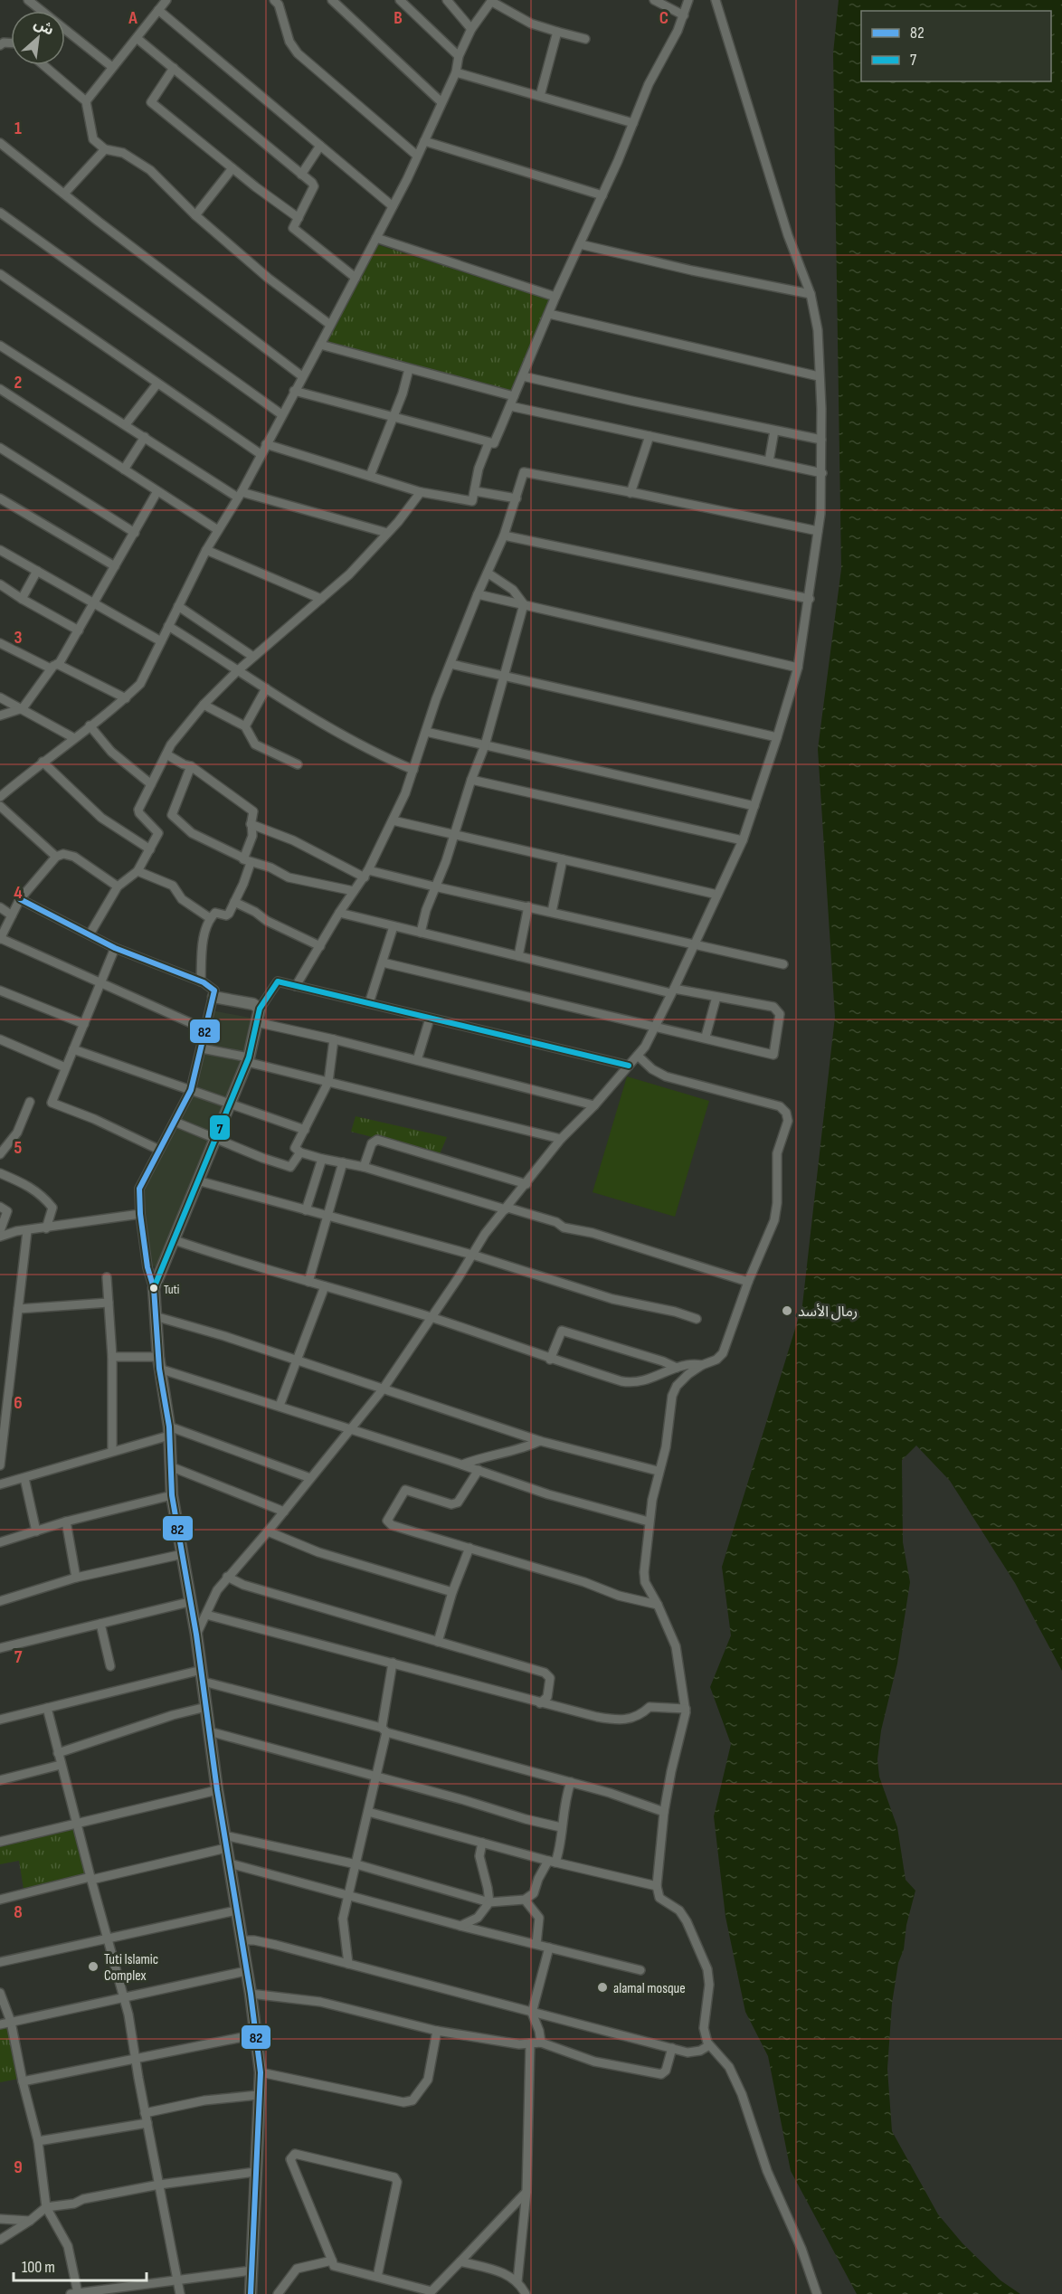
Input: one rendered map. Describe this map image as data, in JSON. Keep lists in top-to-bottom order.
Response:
{
  "places": [
    "Tuti",
    "رمال الأسد",
    "Tuti Islamic Complex",
    "alamal mosque"
  ],
  "lines": ["transit line 82", "transit line 7"],
  "legend": ["82", "7"],
  "scale_bar": "100 m",
  "north": "top right",
  "grid": {
    "columns": ["A", "B", "C"],
    "rows": [
      "1",
      "2",
      "3",
      "4",
      "5",
      "6",
      "7",
      "8",
      "9"
    ]
  }
}
